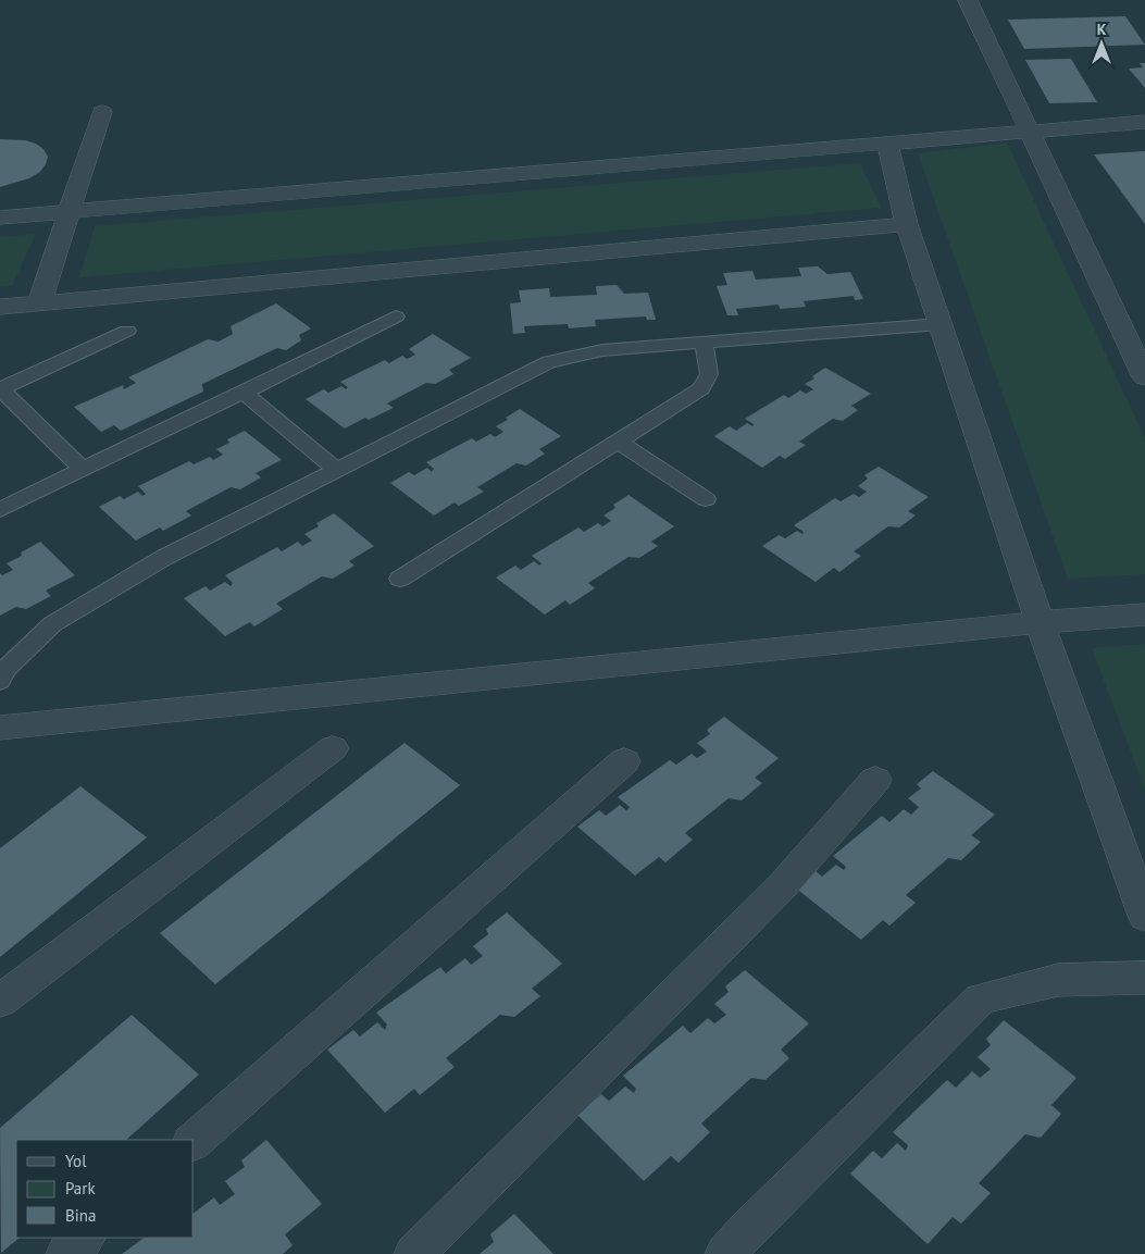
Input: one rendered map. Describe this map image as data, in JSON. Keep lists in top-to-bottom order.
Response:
{
  "legend": ["Yol", "Park", "Bina"],
  "north": "top"
}
